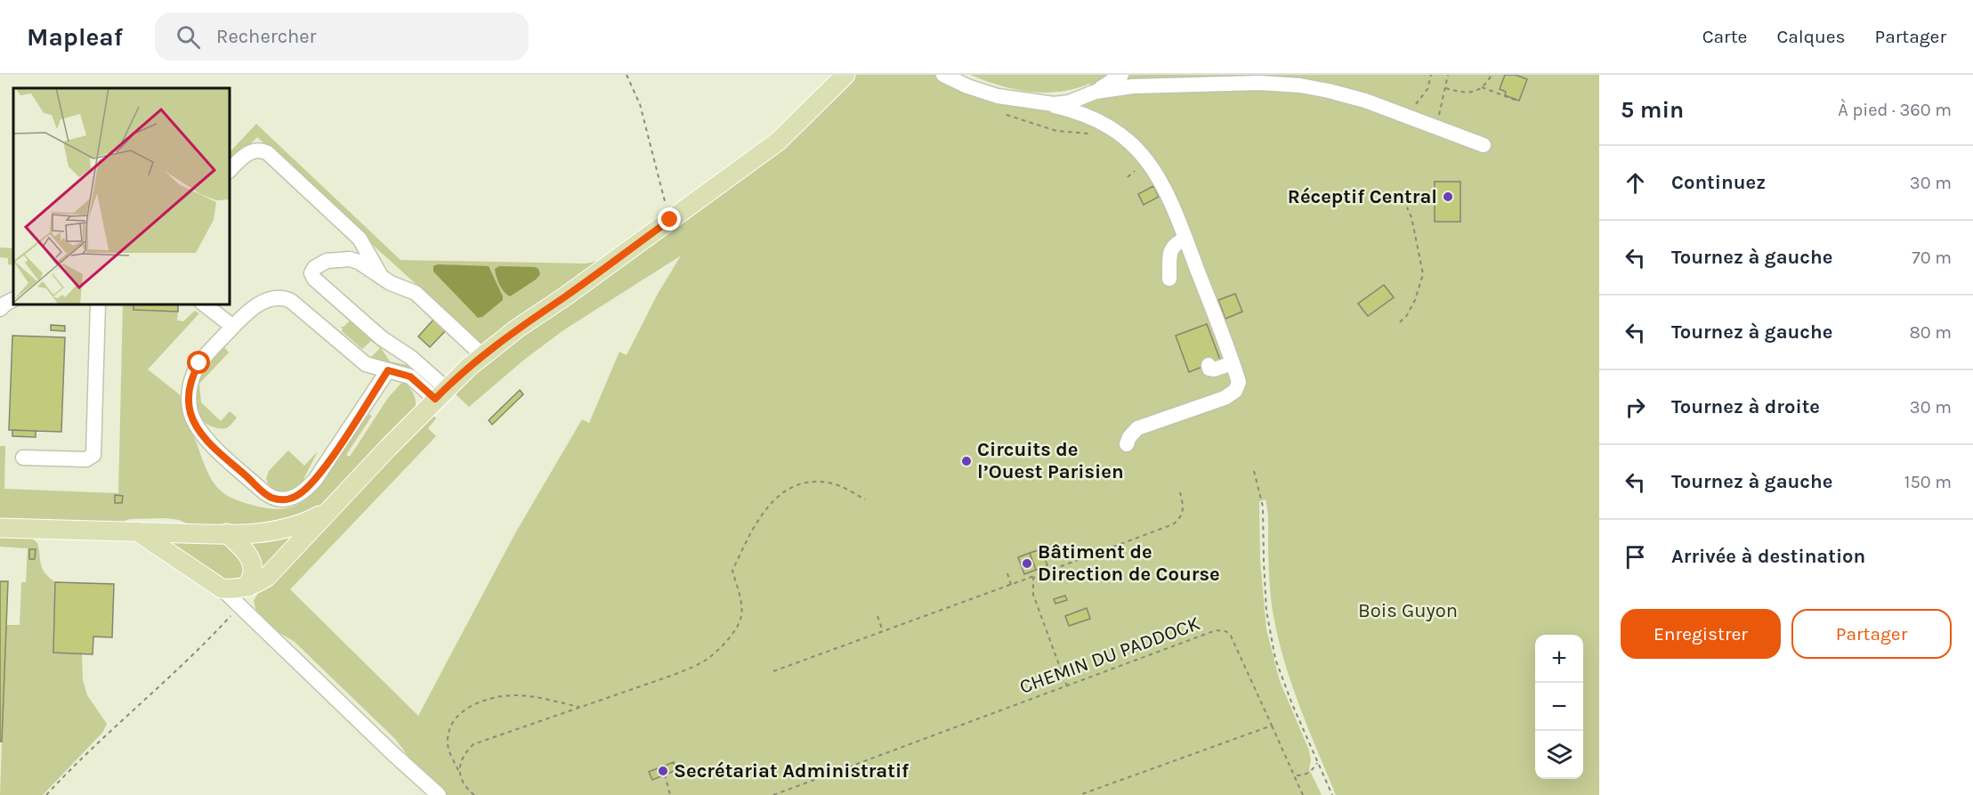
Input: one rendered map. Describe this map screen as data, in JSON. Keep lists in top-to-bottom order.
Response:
{
  "streets": {
    "path": ["CHEMIN DU PADDOCK"]
  },
  "parks": ["Bois Guyon"],
  "places": [
    "Réceptif Central",
    "Circuits de l’Ouest Parisien",
    "Bâtiment de Direction de Course",
    "Secrétariat Administratif"
  ],
  "page": {
    "header": "Mapleaf",
    "search": "Rechercher",
    "nav": ["Carte", "Calques", "Partager"],
    "heading": ["5 min", "À pied · 360 m"],
    "list": [
      ["Continuez", "30 m"],
      ["Tournez à gauche", "70 m"],
      ["Tournez à gauche", "80 m"],
      ["Tournez à droite", "30 m"],
      ["Tournez à gauche", "150 m"],
      "Arrivée à destination"
    ],
    "buttons": ["Enregistrer", "Partager"],
    "map_buttons": ["+", "−"]
  }
}
